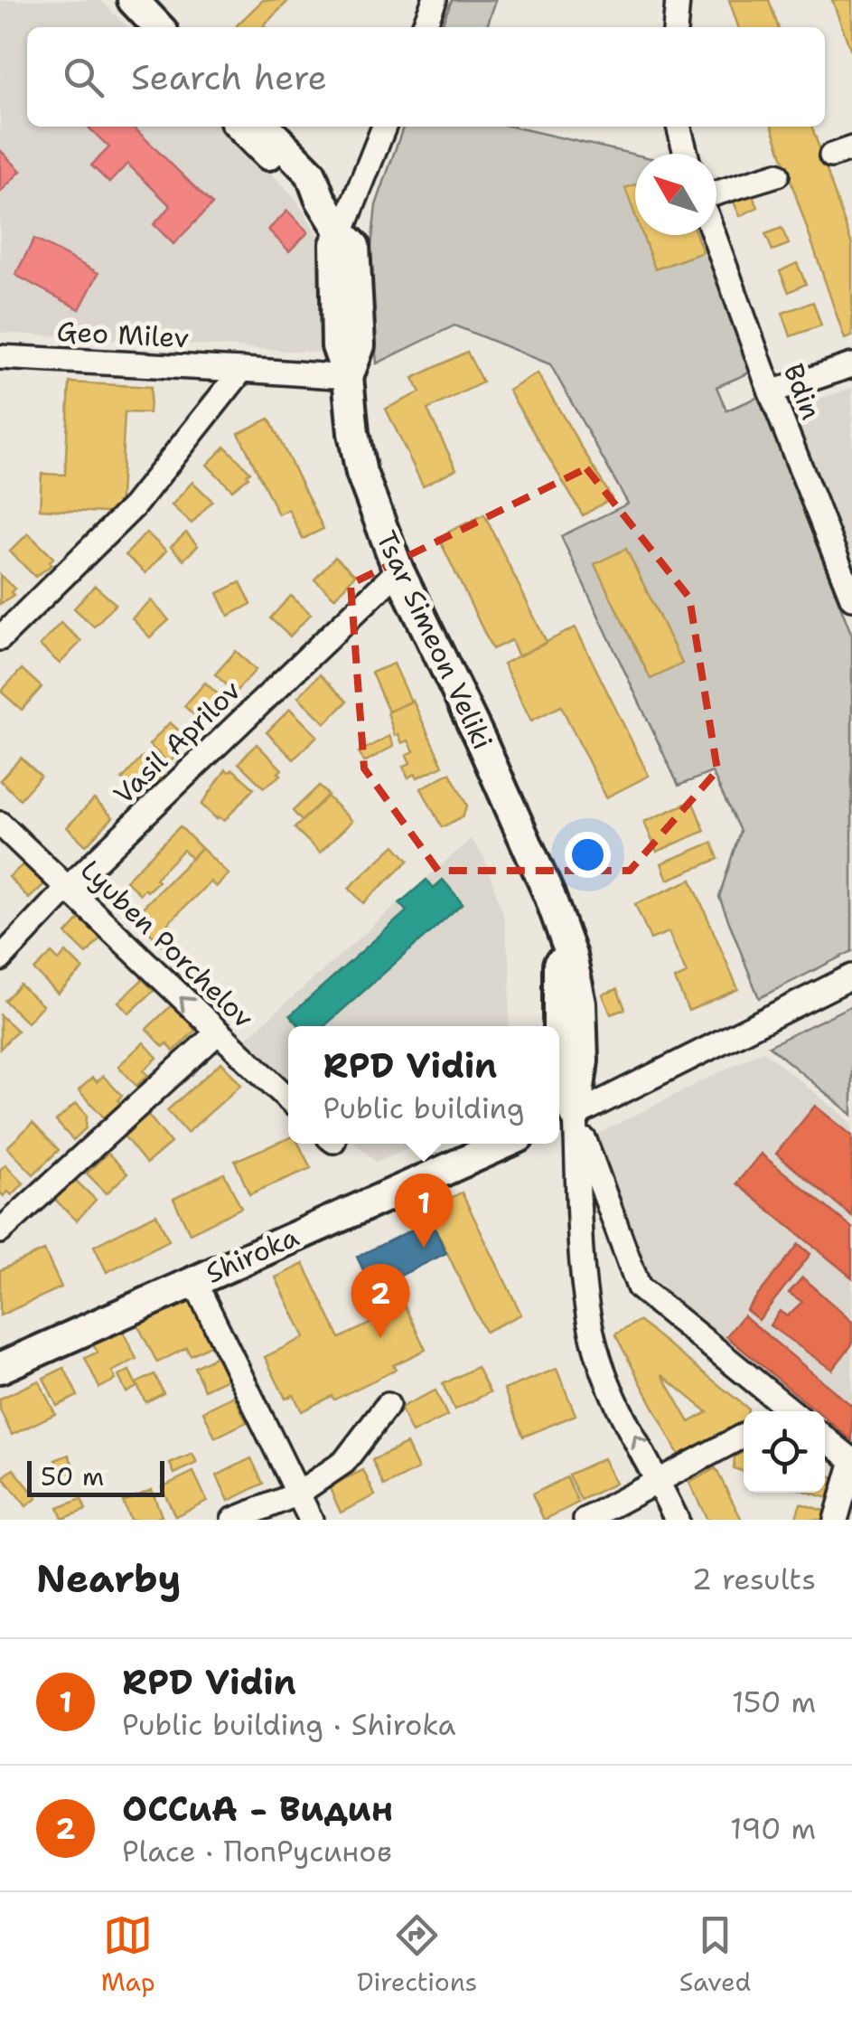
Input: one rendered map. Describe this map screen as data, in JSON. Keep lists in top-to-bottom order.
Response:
{
  "streets": {
    "main road": ["Tsar Simeon Veliki", "Shiroka"],
    "street": [
      "Geo Milev",
      "Bdin",
      "Vasil Aprilov",
      "Lyuben Porchelov"
    ]
  },
  "crossings": [
    ["Geo Milev", "Tsar Simeon Veliki"],
    ["Tsar Simeon Veliki", "Vasil Aprilov"],
    ["Vasil Aprilov", "Lyuben Porchelov"]
  ],
  "one_way": ["Lyuben Porchelov"],
  "scale_bar": "50 m",
  "north": "top left",
  "page": {
    "search": "Search here",
    "popup": ["RPD Vidin", "Public building"],
    "pins": ["1", "2"],
    "scale": "50 m",
    "heading": ["Nearby", "2 results"],
    "list": [
      {
        "mark": "1",
        "name": "RPD Vidin",
        "note": "Public building · Shiroka",
        "value": "150 m"
      },
      {
        "mark": "2",
        "name": "ОССиА - Видин",
        "note": "Place · ПопРусинов",
        "value": "190 m"
      }
    ],
    "nav": ["Map", "Directions", "Saved"]
  }
}
